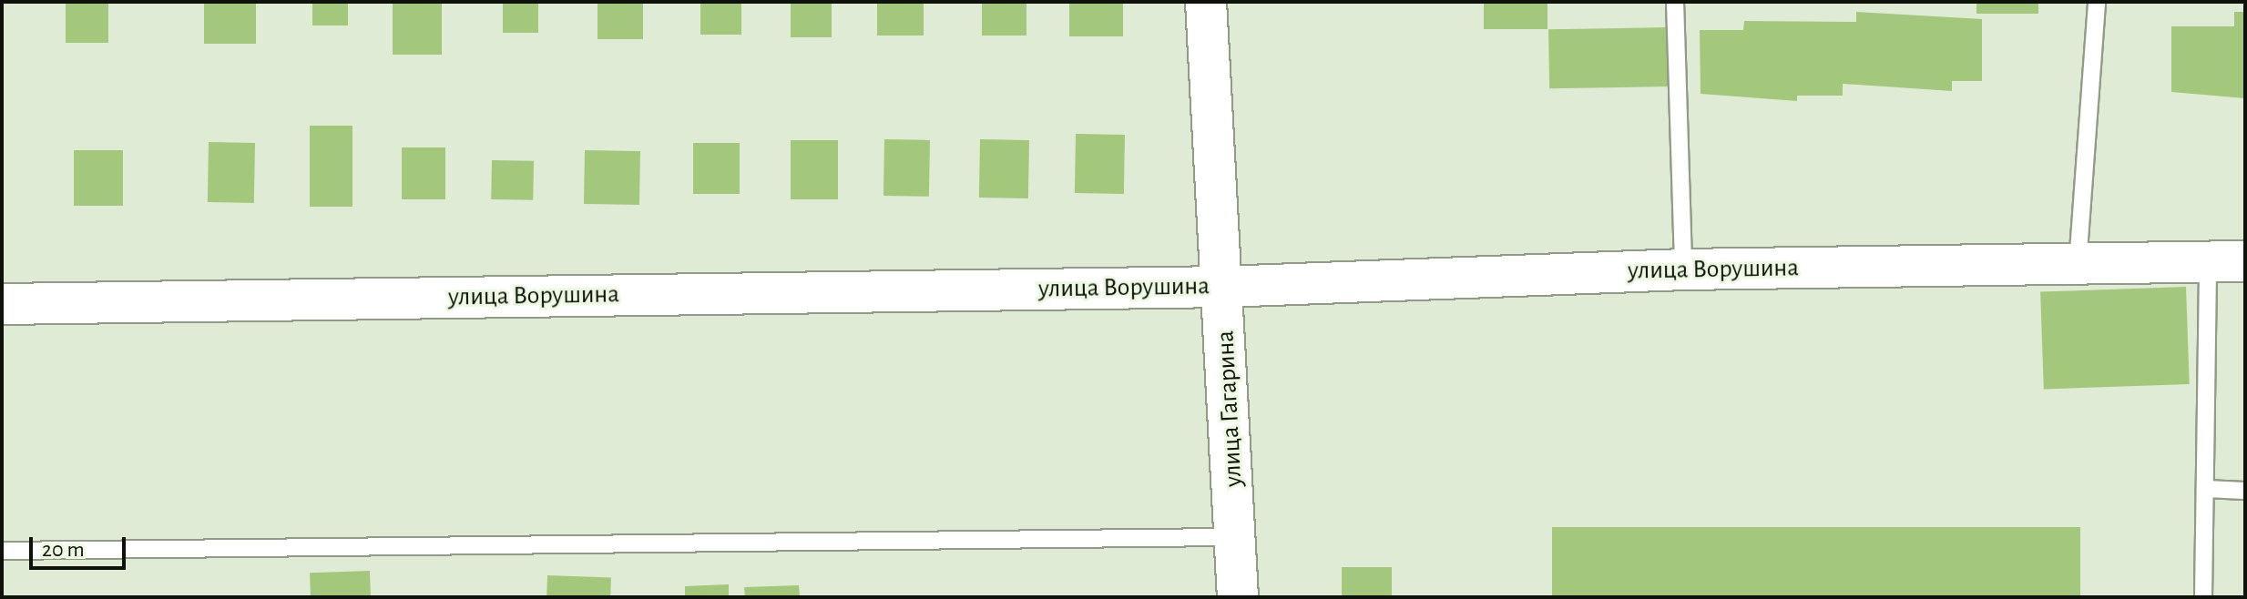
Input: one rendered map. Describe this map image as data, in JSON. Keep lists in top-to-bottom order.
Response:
{
  "streets": {
    "street": ["улица Ворушина", "улица Гагарина"]
  },
  "crossings": [
    ["улица Ворушина", "улица Гагарина"]
  ],
  "scale_bar": "20 m"
}
